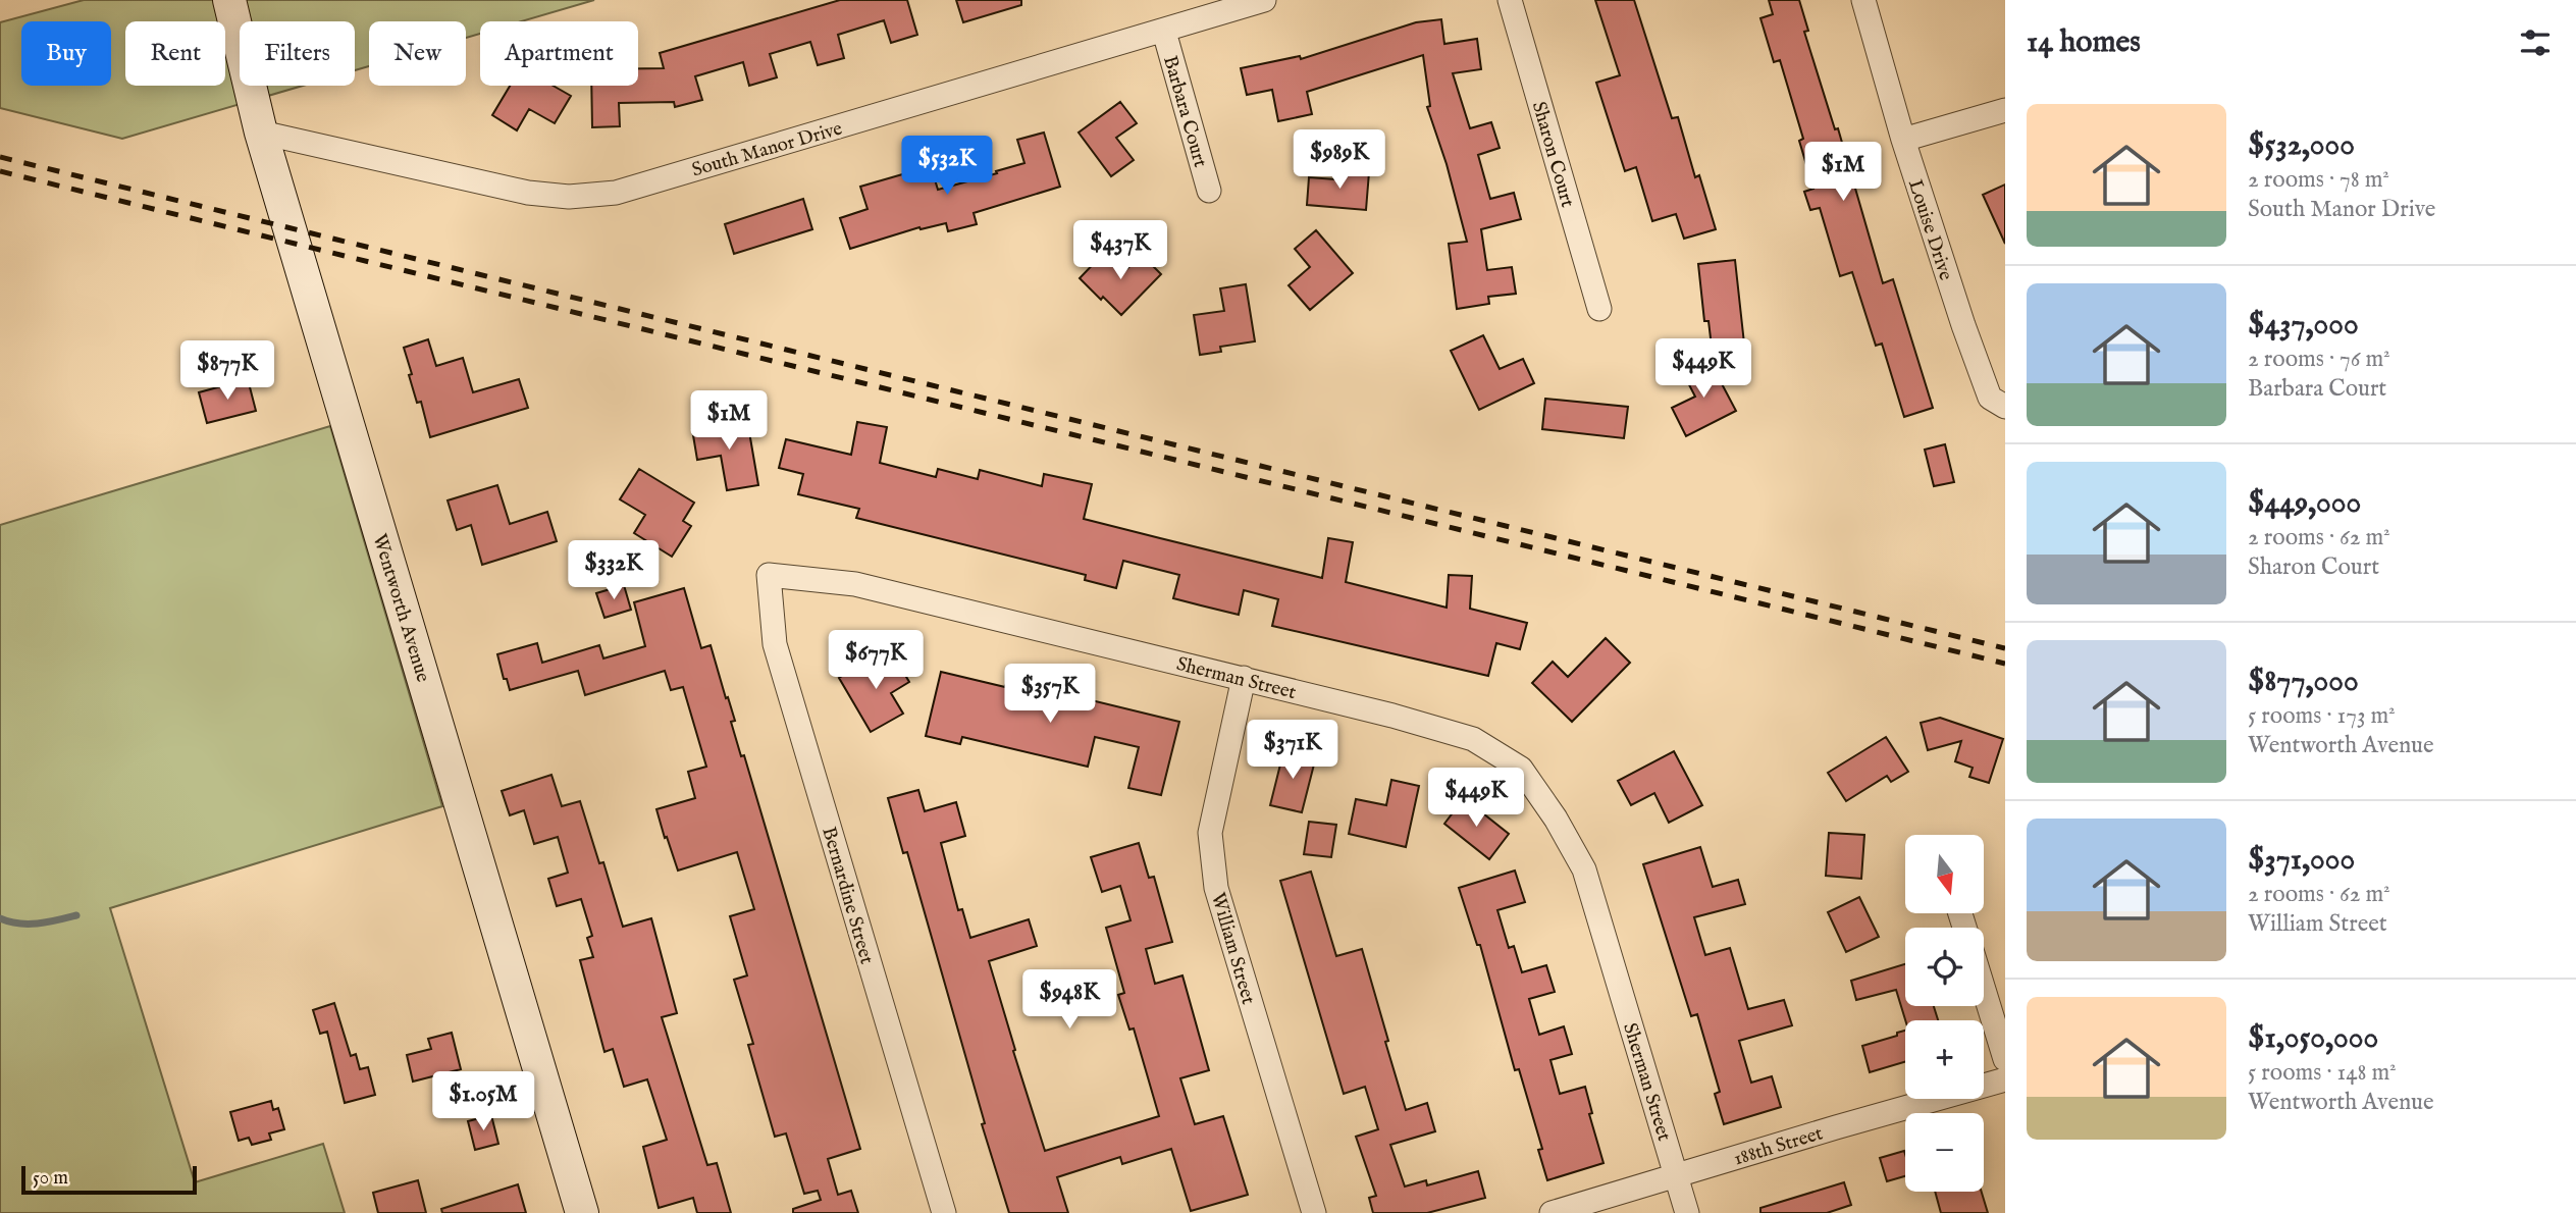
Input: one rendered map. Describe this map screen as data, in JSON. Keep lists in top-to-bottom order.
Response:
{
  "streets": {
    "street": [
      "Barbara Court",
      "South Manor Drive",
      "Sharon Court",
      "Louise Drive",
      "Wentworth Avenue",
      "Sherman Street",
      "Bernardine Street",
      "William Street",
      "188th Street"
    ]
  },
  "crossings": [
    ["Barbara Court", "South Manor Drive"],
    ["South Manor Drive", "Wentworth Avenue"],
    ["Sherman Street", "Bernardine Street"],
    ["Sherman Street", "William Street"],
    ["Sherman Street", "188th Street"]
  ],
  "scale_bar": "50 m",
  "north": "bottom",
  "page": {
    "heading": "14 homes",
    "chip": [
      "Buy",
      "Rent",
      "Filters",
      "New",
      "Apartment"
    ],
    "list": [
      {
        "name": "$532,000",
        "note": "2 rooms · 78 m² · South Manor Drive"
      },
      {
        "name": "$437,000",
        "note": "2 rooms · 76 m² · Barbara Court"
      },
      {
        "name": "$449,000",
        "note": "2 rooms · 62 m² · Sharon Court"
      },
      {
        "name": "$877,000",
        "note": "5 rooms · 173 m² · Wentworth Avenue"
      },
      {
        "name": "$371,000",
        "note": "2 rooms · 62 m² · William Street"
      },
      {
        "name": "$1,050,000",
        "note": "5 rooms · 148 m² · Wentworth Avenue"
      }
    ],
    "price": [
      "$989K",
      "$532K",
      "$1M",
      "$437K",
      "$449K",
      "$877K",
      "$1M",
      "$332K",
      "$677K",
      "$357K",
      "$371K",
      "$449K",
      "$948K",
      "$1.05M"
    ],
    "map_buttons": ["+", "−"],
    "scale": "50 m"
  }
}
